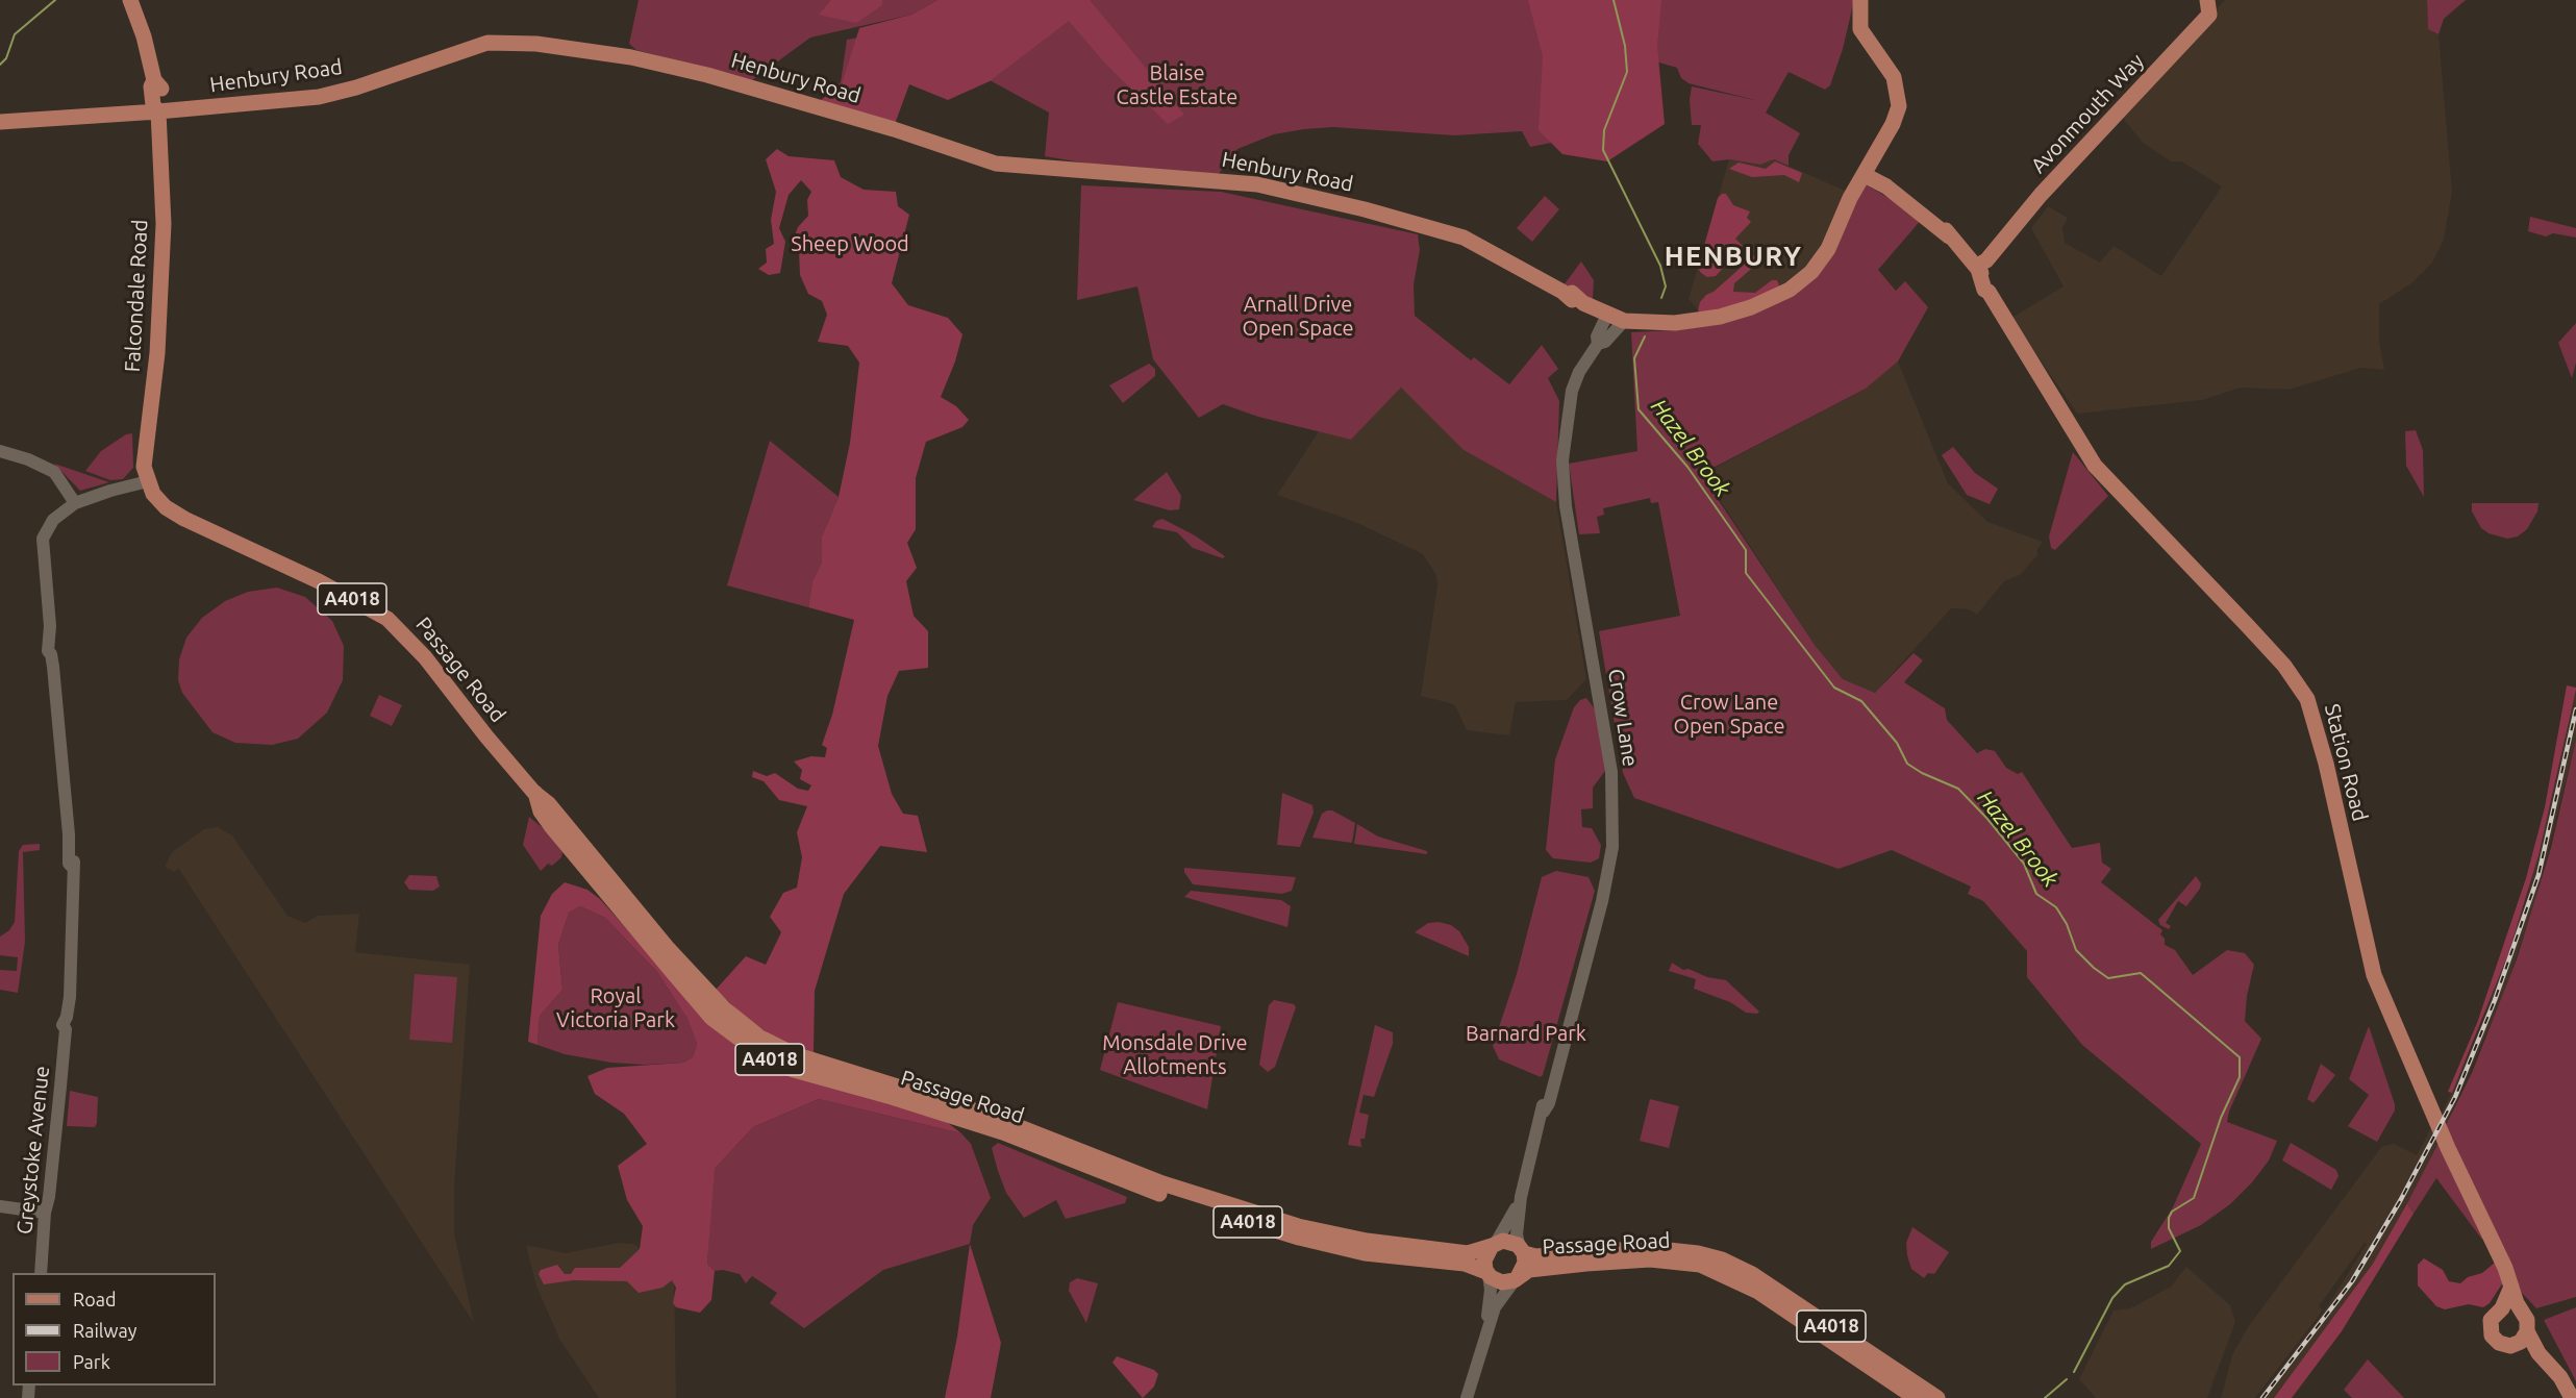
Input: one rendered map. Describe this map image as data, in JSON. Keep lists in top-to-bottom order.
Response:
{
  "streets": {
    "main road": [
      "Henbury Road",
      "Avonmouth Way",
      "Falcondale Road",
      "A4018",
      "Passage Road",
      "Station Road"
    ],
    "street": ["Crow Lane", "Greystoke Avenue"]
  },
  "crossings": [
    ["Henbury Road", "Falcondale Road"],
    ["Henbury Road", "Crow Lane"],
    ["Henbury Road", "Station Road"],
    ["Avonmouth Way", "Station Road"],
    ["Falcondale Road", "Passage Road"],
    ["Falcondale Road", "Greystoke Avenue"],
    ["A4018", "Passage Road"],
    ["A4018", "Crow Lane"],
    ["Passage Road", "Crow Lane"],
    ["Passage Road", "Greystoke Avenue"]
  ],
  "districts": ["HENBURY"],
  "water": ["Hazel Brook"],
  "parks": [
    "Blaise Castle Estate",
    "Sheep Wood",
    "Arnall Drive Open Space",
    "Crow Lane Open Space",
    "Royal Victoria Park",
    "Barnard Park",
    "Monsdale Drive Allotments"
  ],
  "legend": ["Road", "Railway", "Park"]
}
